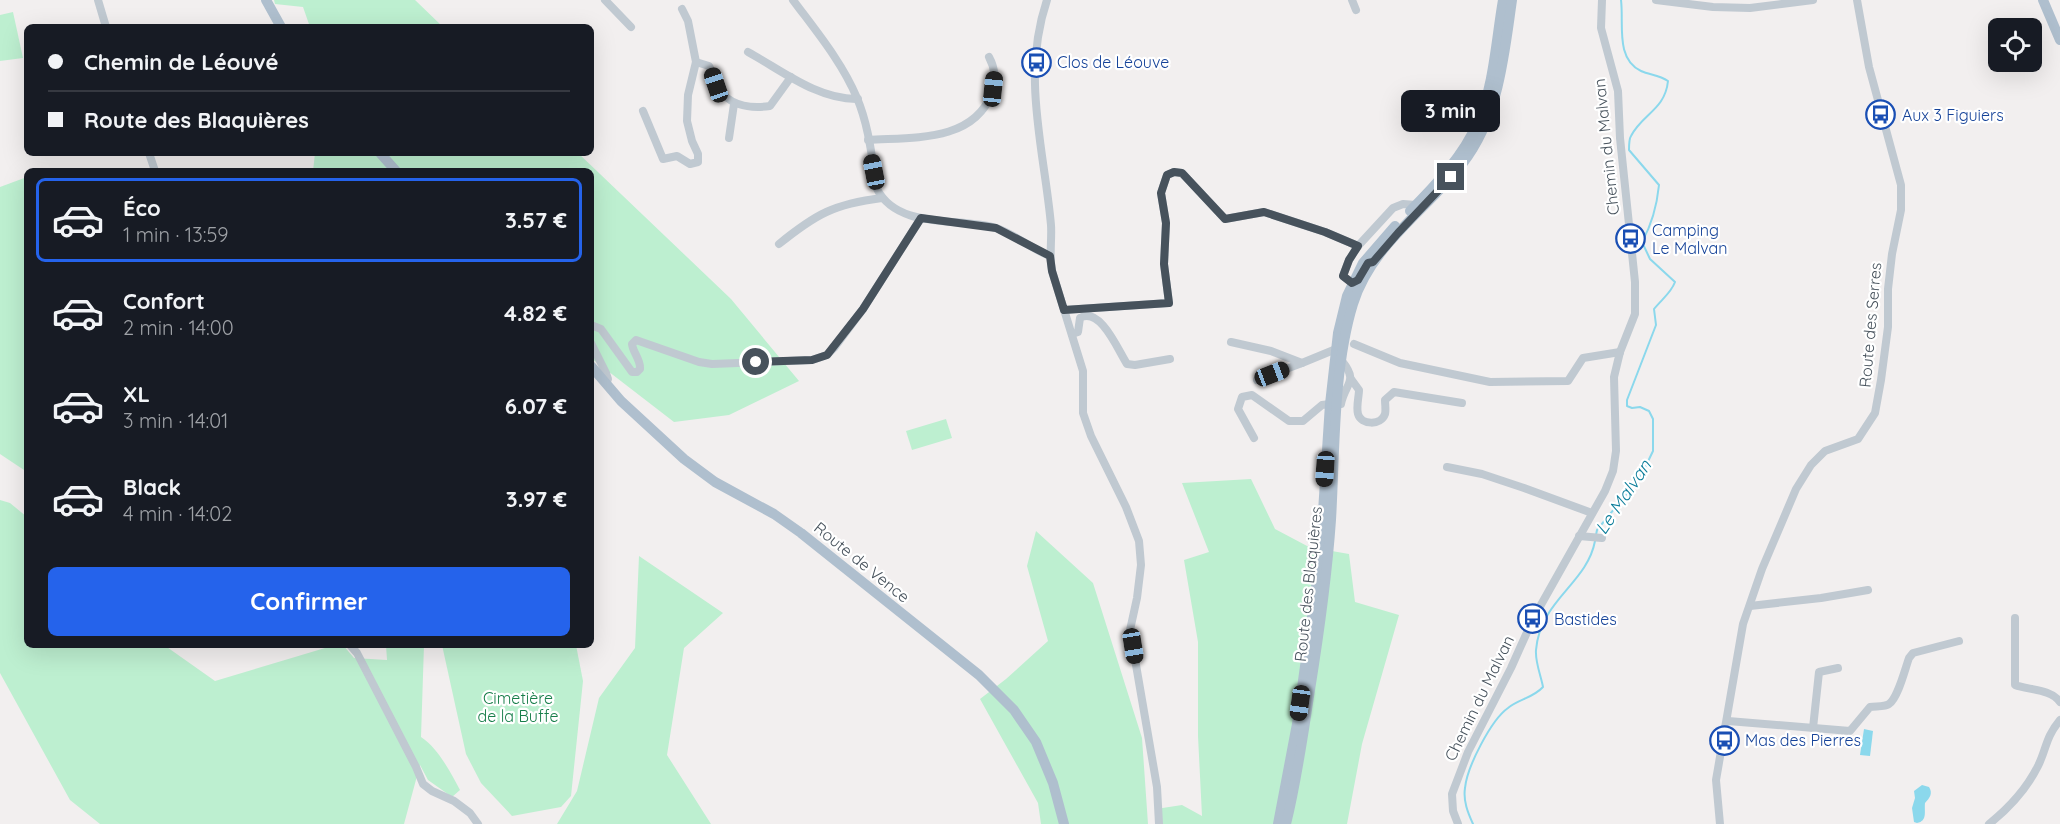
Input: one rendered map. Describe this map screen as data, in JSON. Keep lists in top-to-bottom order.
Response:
{
  "streets": {
    "main road": ["Route de Vence", "Route des Blaquières"],
    "street": ["Chemin du Malvan", "Route des Serres"]
  },
  "water": ["Le Malvan"],
  "parks": ["Cimetière de la Buffe"],
  "places": {
    "bus stop": [
      "Clos de Léouve",
      "Aux 3 Figuiers",
      "Camping Le Malvan",
      "Bastides",
      "Mas des Pierres"
    ]
  },
  "page": {
    "banner": ["Chemin de Léouvé", "Route des Blaquières"],
    "bubble": "3 min",
    "list": [
      {
        "name": "Éco",
        "note": "1 min · 13:59",
        "value": "3.57 €"
      },
      {
        "name": "Confort",
        "note": "2 min · 14:00",
        "value": "4.82 €"
      },
      {
        "name": "XL",
        "note": "3 min · 14:01",
        "value": "6.07 €"
      },
      {
        "name": "Black",
        "note": "4 min · 14:02",
        "value": "3.97 €"
      }
    ],
    "buttons": "Confirmer"
  }
}
